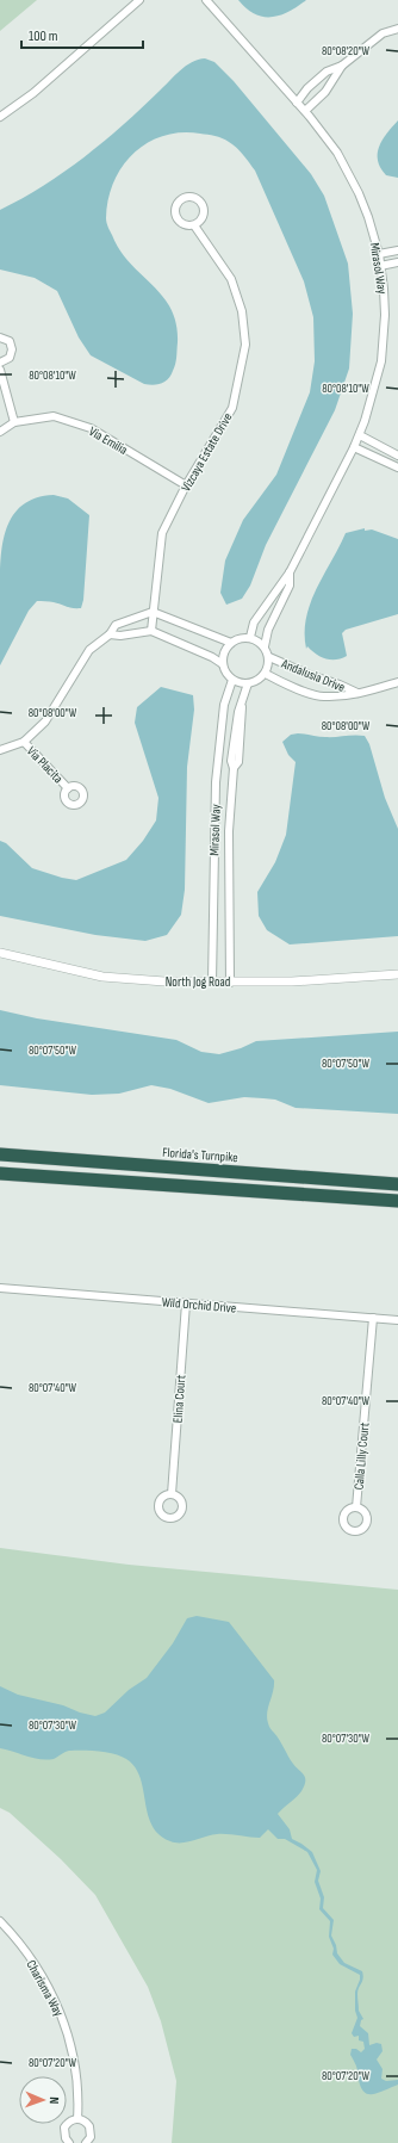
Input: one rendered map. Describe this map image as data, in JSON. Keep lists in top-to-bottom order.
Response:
{
  "streets": {
    "highway": ["Florida's Turnpike"],
    "street": [
      "Mirasol Way",
      "Via Emilia",
      "Vizcaya Estate Drive",
      "Andalusia Drive",
      "Via Placita",
      "North Jog Road",
      "Wild Orchid Drive",
      "Elina Court",
      "Calla Lilly Court",
      "Charisma Way"
    ]
  },
  "crossings": [
    ["Mirasol Way", "Andalusia Drive"],
    ["Mirasol Way", "North Jog Road"],
    ["Via Emilia", "Vizcaya Estate Drive"],
    ["Wild Orchid Drive", "Elina Court"],
    ["Wild Orchid Drive", "Calla Lilly Court"]
  ],
  "scale_bar": "100 m",
  "north": "right",
  "coordinates": [
    "80°08'20\"W",
    "80°08'10\"W",
    "80°08'00\"W",
    "80°07'50\"W",
    "80°07'40\"W",
    "80°07'30\"W",
    "80°07'20\"W"
  ]
}
